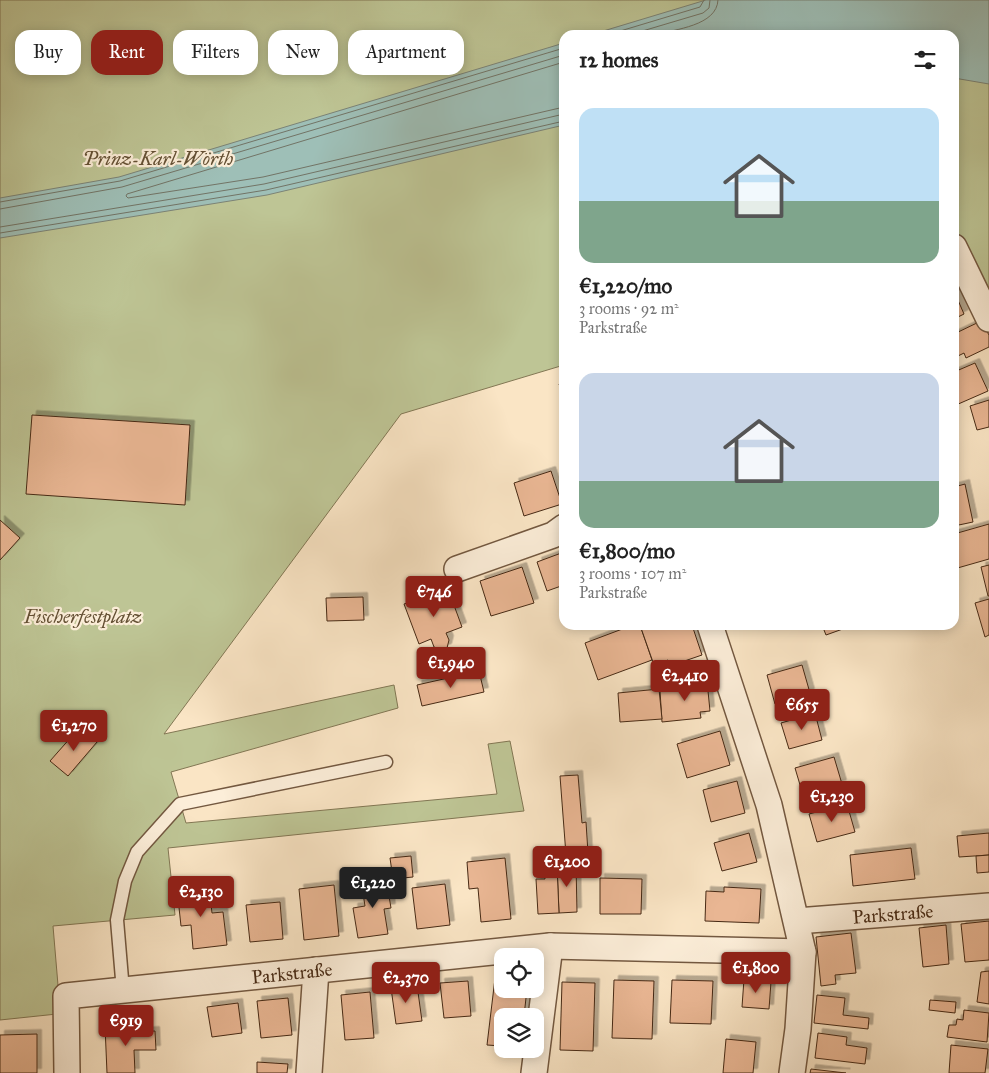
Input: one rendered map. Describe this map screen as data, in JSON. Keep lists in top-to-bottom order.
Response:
{
  "streets": {
    "street": ["Parkstraße"]
  },
  "parks": ["Prinz-Karl-Wörth", "Fischerfestplatz"],
  "page": {
    "chip": [
      "Buy",
      "Rent",
      "Filters",
      "New",
      "Apartment"
    ],
    "heading": "12 homes",
    "list": [
      {
        "name": "€1,220/mo",
        "note": "3 rooms · 92 m² · Parkstraße"
      },
      {
        "name": "€1,800/mo",
        "note": "3 rooms · 107 m² · Parkstraße"
      }
    ],
    "price": [
      "€746",
      "€1,940",
      "€2,410",
      "€655",
      "€1,270",
      "€1,230",
      "€1,200",
      "€1,220",
      "€2,130",
      "€1,800",
      "€2,370",
      "€919"
    ]
  }
}
